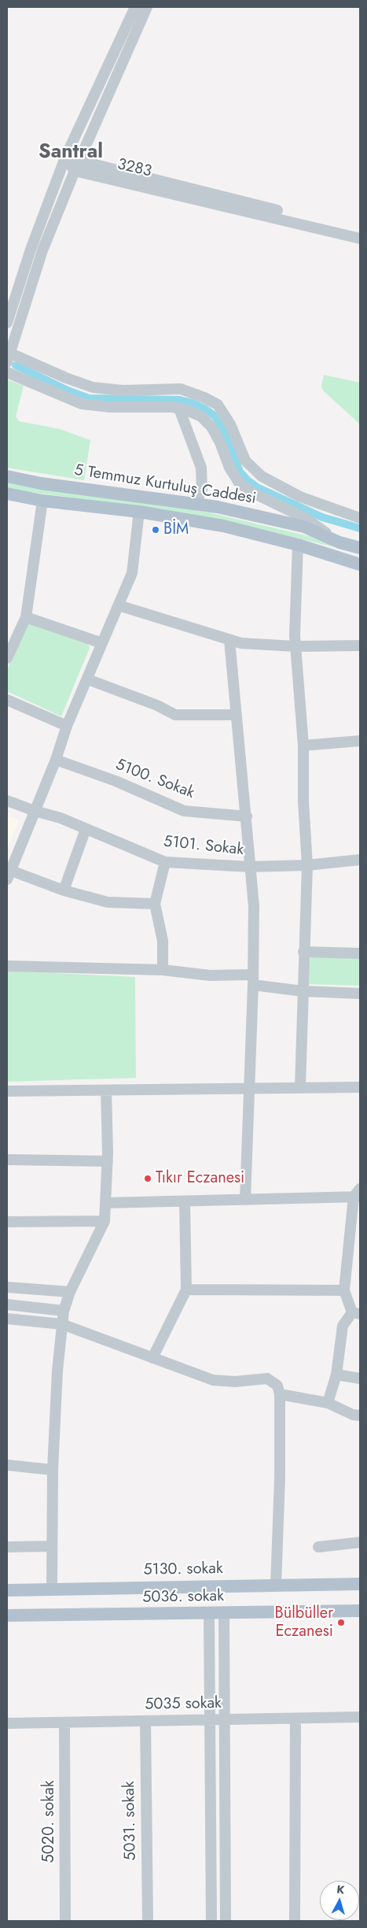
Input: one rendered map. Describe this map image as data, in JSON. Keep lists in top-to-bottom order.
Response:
{
  "streets": {
    "main road": ["5 Temmuz Kurtuluş Caddesi", "5130. sokak", "5036. sokak"],
    "street": [
      "3283",
      "5100. Sokak",
      "5101. Sokak",
      "5035 sokak",
      "5031. sokak",
      "5020. sokak"
    ]
  },
  "crossings": [
    ["5035 sokak", "5031. sokak"],
    ["5035 sokak", "5020. sokak"]
  ],
  "districts": ["Santral"],
  "places": ["BİM", "Tıkır Eczanesi", "Bülbüller Eczanesi"],
  "north": "top"
}
